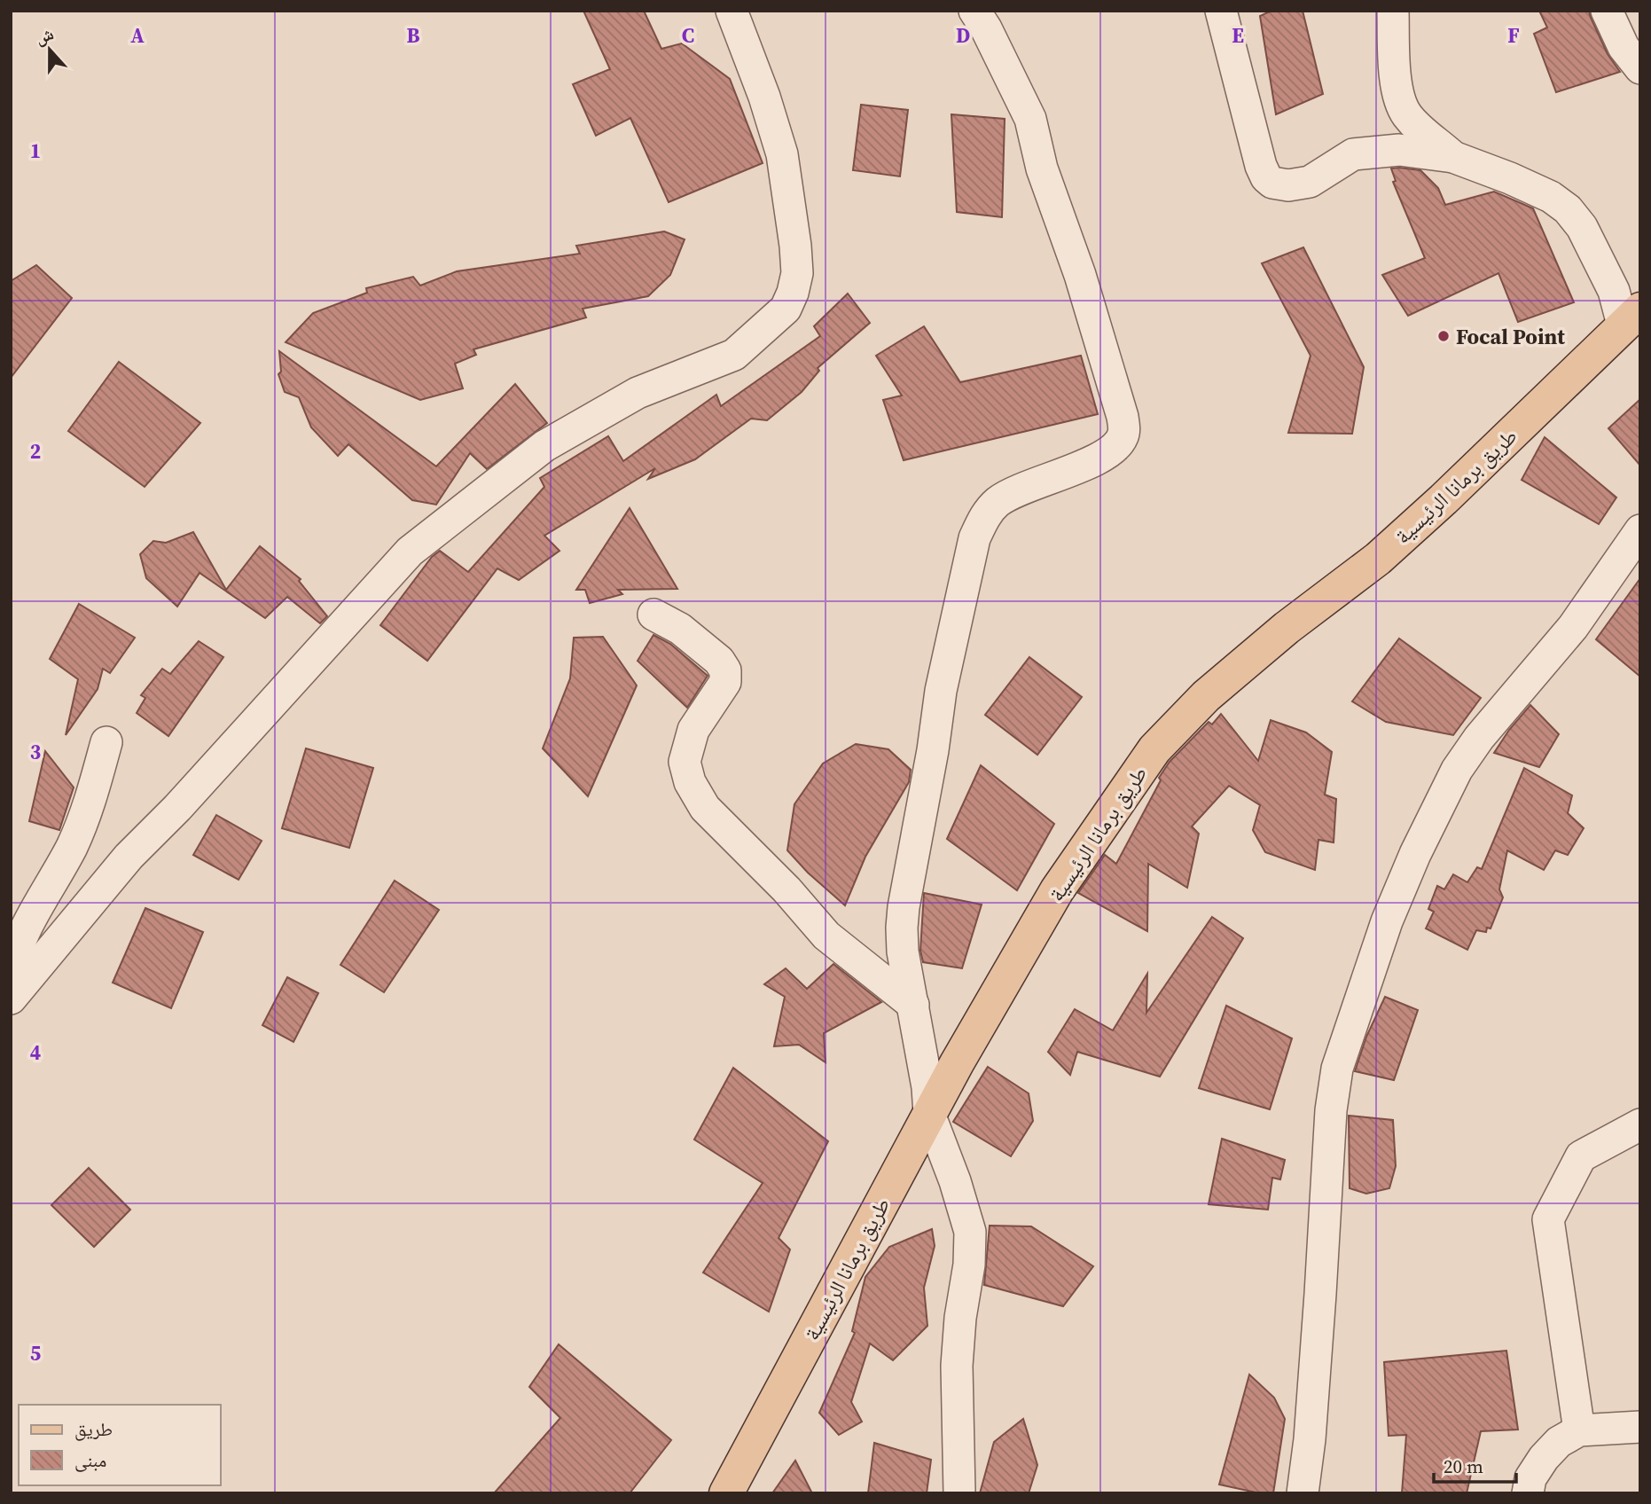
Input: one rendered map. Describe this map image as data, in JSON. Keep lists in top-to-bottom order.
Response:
{
  "streets": {
    "main road": ["طريق برمانا الرئيسية"]
  },
  "places": ["Focal Point"],
  "legend": ["طريق", "مبنى"],
  "scale_bar": "20 m",
  "north": "top",
  "grid": {
    "columns": [
      "A",
      "B",
      "C",
      "D",
      "E",
      "F"
    ],
    "rows": [
      "1",
      "2",
      "3",
      "4",
      "5"
    ]
  }
}
